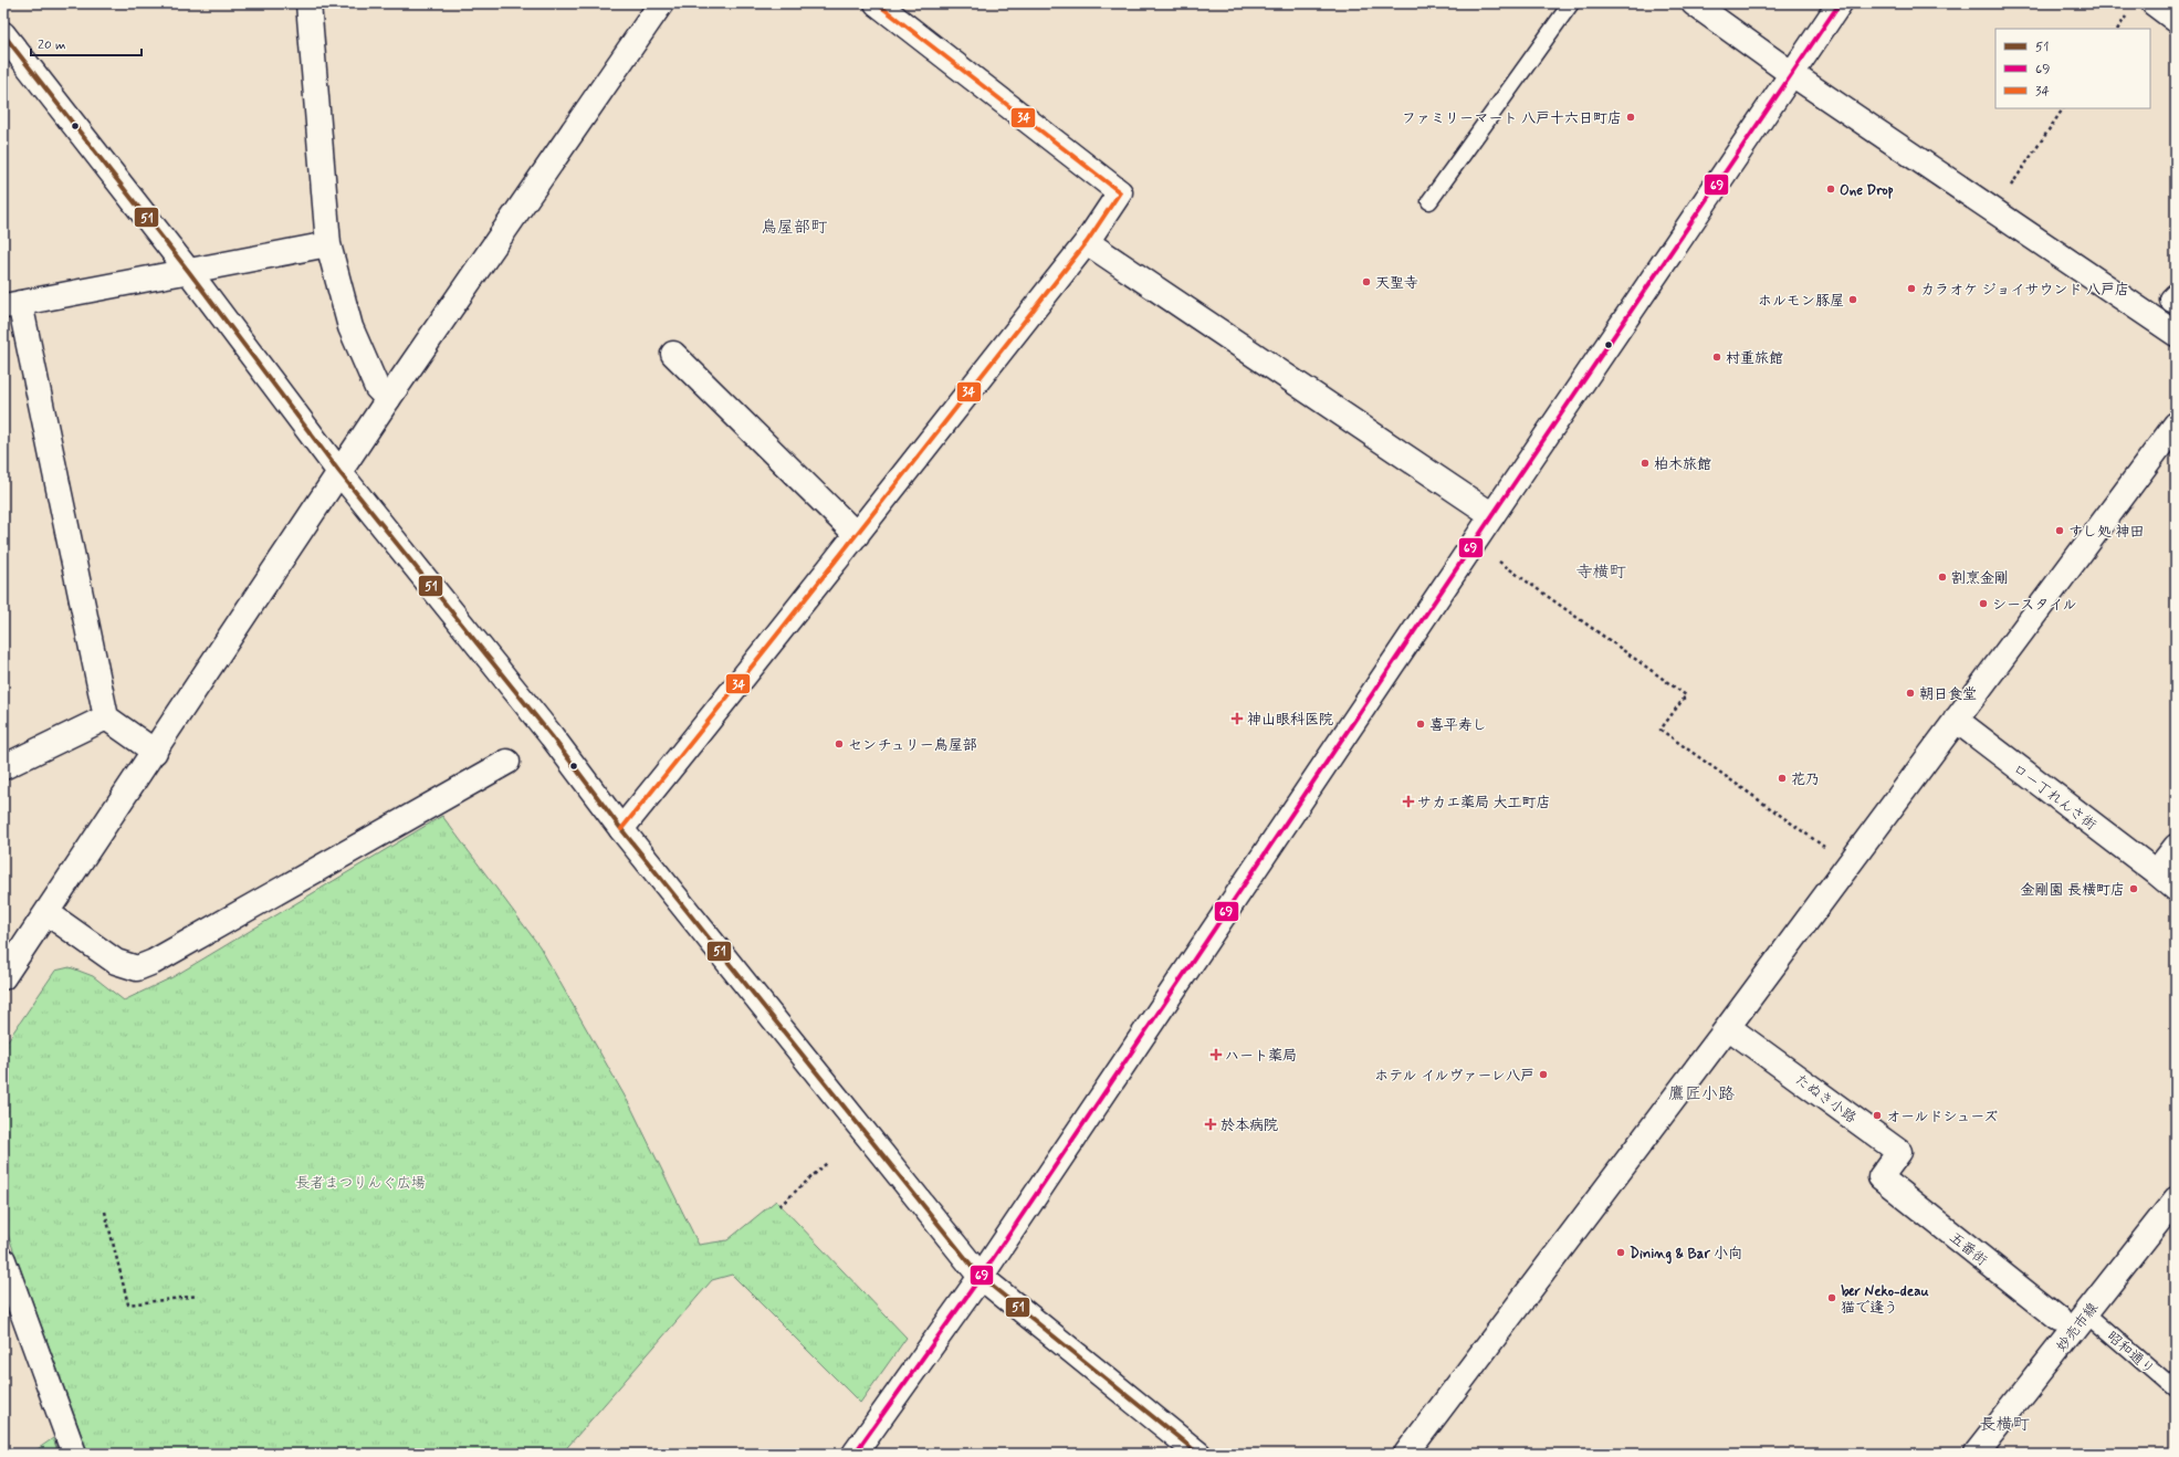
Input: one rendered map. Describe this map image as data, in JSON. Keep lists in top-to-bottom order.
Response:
{
  "streets": {
    "street": [
      "ロー丁れんさ街",
      "たぬき小路",
      "五番街",
      "妙売市線"
    ],
    "lane": ["昭和通り"]
  },
  "crossings": [
    ["たぬき小路", "五番街"],
    ["妙売市線", "昭和通り"]
  ],
  "districts": [
    "鳥屋部町",
    "寺横町",
    "鷹匠小路",
    "長横町"
  ],
  "parks": ["長者まつりんぐ広場"],
  "places": {
    "other": [
      "ファミリーマート 八戸十六日町店",
      "One Drop",
      "天聖寺",
      "カラオケ ジョイサウンド 八戸店",
      "ホルモン豚屋",
      "村重旅館",
      "柏木旅館",
      "すし処 神田",
      "割烹金剛",
      "シースタイル",
      "朝日食堂",
      "喜平寿し",
      "センチュリー鳥屋部",
      "花乃",
      "金剛園 長横町店",
      "ホテル イルヴァーレ八戸",
      "オールドシューズ",
      "Dining & Bar 小向",
      "ber Neko-deau 猫で逢う"
    ],
    "health": [
      "神山眼科医院",
      "サカエ薬局 大工町店",
      "ハート薬局",
      "於本病院"
    ]
  },
  "lines": ["transit line 69", "transit line 34", "transit line 51"],
  "legend": ["51", "69", "34"],
  "scale_bar": "20 m"
}
